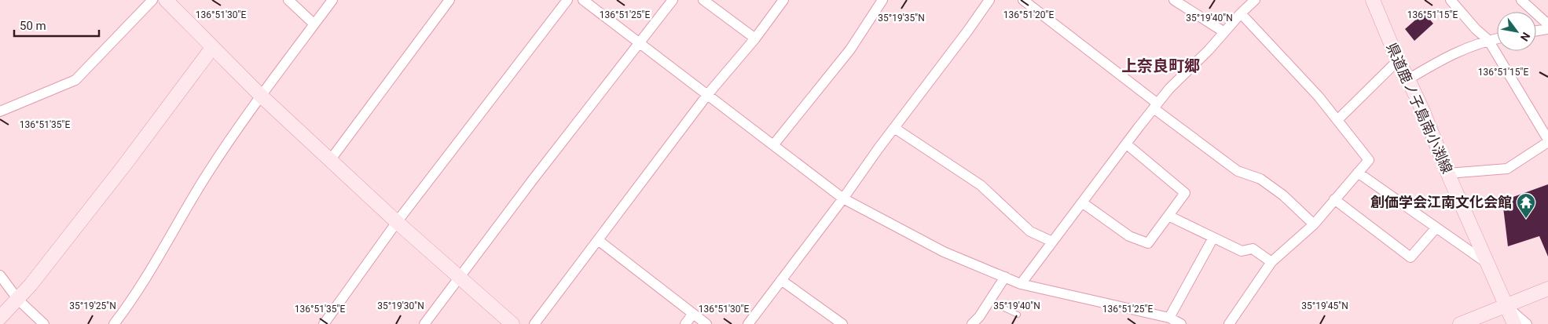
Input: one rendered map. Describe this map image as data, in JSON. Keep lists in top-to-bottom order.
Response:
{
  "streets": {
    "street": ["県道鹿ノ子島南小渕線"]
  },
  "districts": ["上奈良町郷"],
  "places": {
    "temple": ["創価学会江南文化会館"]
  },
  "scale_bar": "50 m",
  "north": "bottom right",
  "coordinates": [
    "136°51'30\"E",
    "136°51'25\"E",
    "136°51'20\"E",
    "136°51'15\"E",
    "35°19'40\"N",
    "35°19'35\"N",
    "136°51'35\"E",
    "35°19'25\"N",
    "35°19'30\"N",
    "35°19'45\"N"
  ]
}
